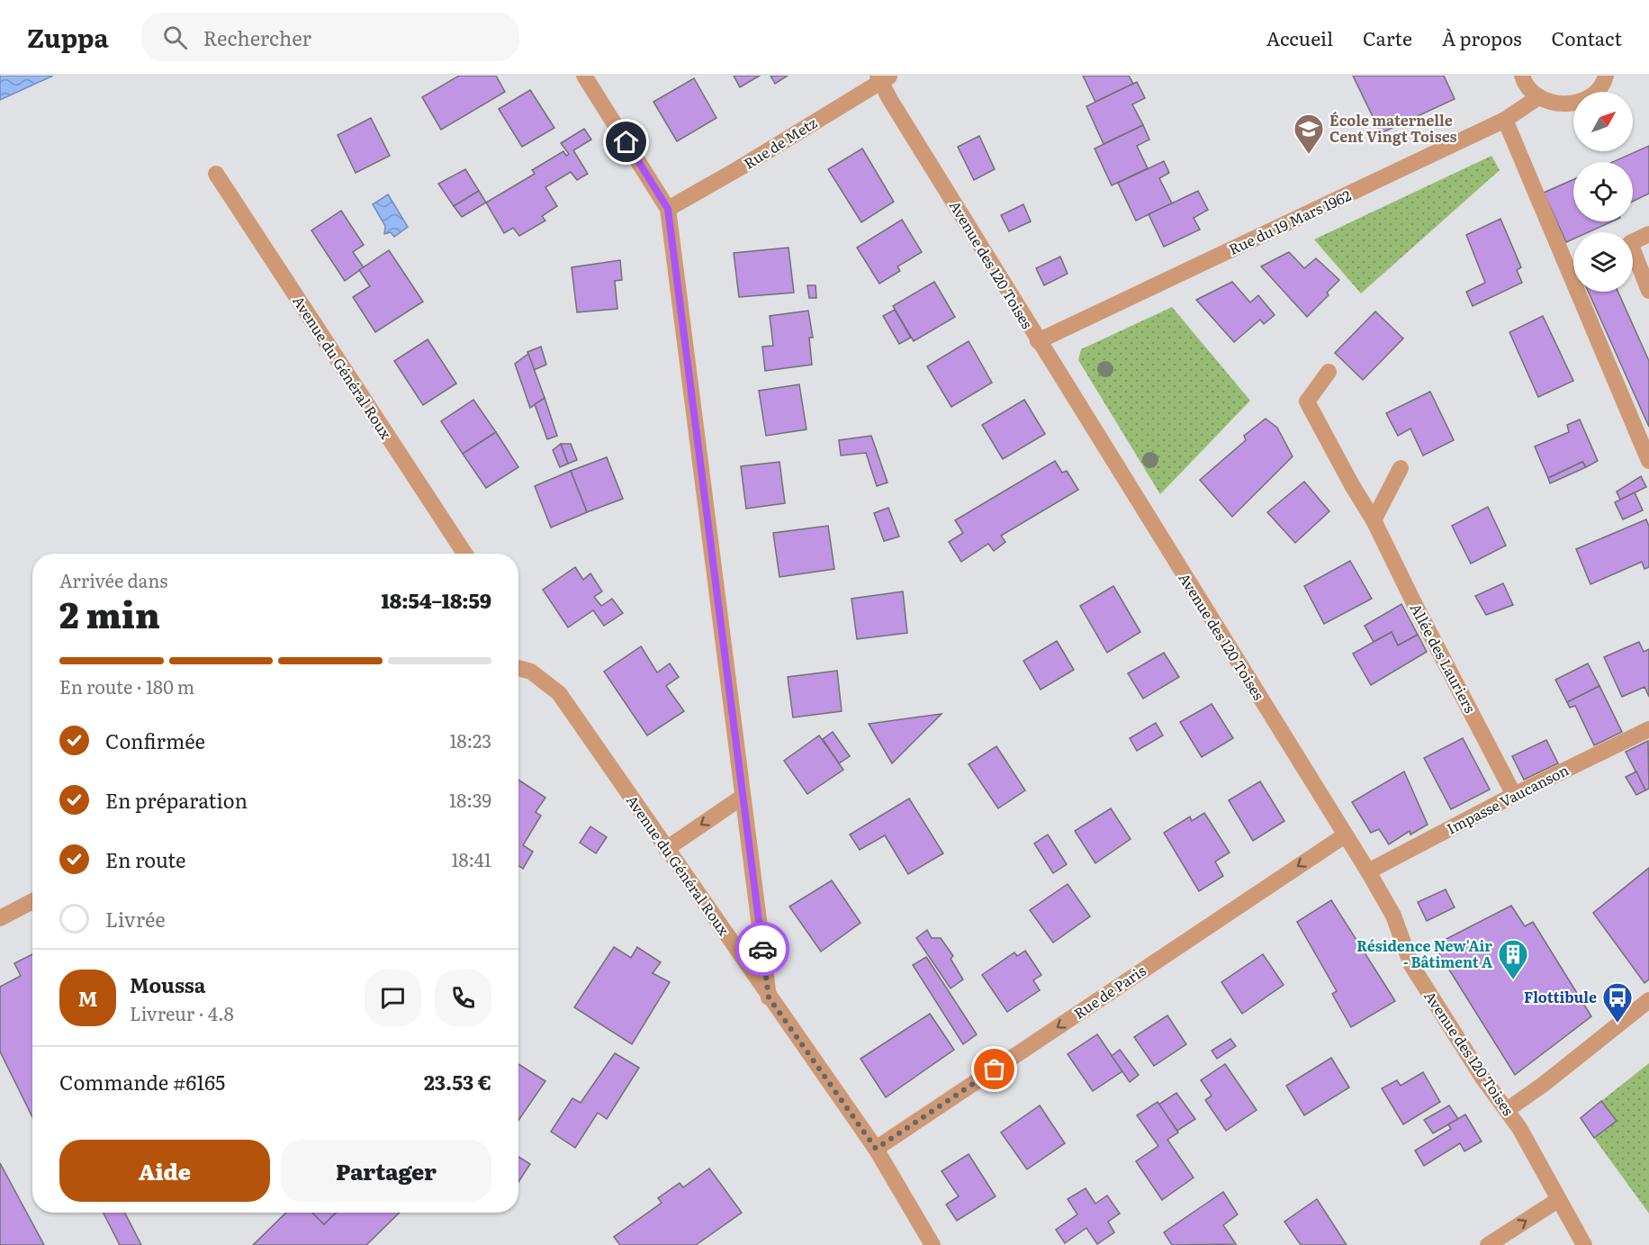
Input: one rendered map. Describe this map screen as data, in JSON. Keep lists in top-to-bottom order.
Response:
{
  "streets": {
    "street": [
      "Rue de Metz",
      "Rue du 19 Mars 1962",
      "Avenue des 120 Toises",
      "Avenue du Général Roux",
      "Allée des Lauriers",
      "Impasse Vaucanson",
      "Rue de Paris"
    ]
  },
  "crossings": [
    ["Rue de Metz", "Avenue des 120 Toises"],
    ["Rue du 19 Mars 1962", "Avenue des 120 Toises"],
    ["Avenue des 120 Toises", "Impasse Vaucanson"],
    ["Avenue des 120 Toises", "Rue de Paris"],
    ["Avenue du Général Roux", "Rue de Paris"],
    ["Allée des Lauriers", "Impasse Vaucanson"]
  ],
  "one_way": ["Rue de Paris"],
  "places": {
    "school or university": ["École maternelle Cent Vingt Toises"],
    "building": ["Résidence New'Air - Bâtiment A"],
    "bus stop": ["Flottibule"]
  },
  "north": "top right",
  "page": {
    "header": "Zuppa",
    "search": "Rechercher",
    "nav": [
      "Accueil",
      "Carte",
      "À propos",
      "Contact"
    ],
    "heading": ["2 min", "Arrivée dans", "18:54–18:59"],
    "panel": [
      "Moussa",
      "Livreur · 4.8",
      "Commande #6165",
      "23.53 €"
    ],
    "bar": "En route · 180 m",
    "list": [
      ["Confirmée", "18:23"],
      ["En préparation", "18:39"],
      ["En route", "18:41"],
      "Livrée"
    ],
    "round": "M",
    "buttons": ["Aide", "Partager"]
  }
}
